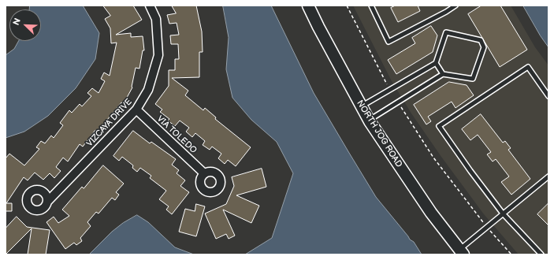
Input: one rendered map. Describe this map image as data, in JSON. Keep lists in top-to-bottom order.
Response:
{
  "streets": {
    "street": ["VIZCAYA DRIVE", "NORTH JOG ROAD", "VIA TOLEDO"]
  },
  "crossings": [
    ["VIZCAYA DRIVE", "VIA TOLEDO"]
  ],
  "north": "top left"
}
